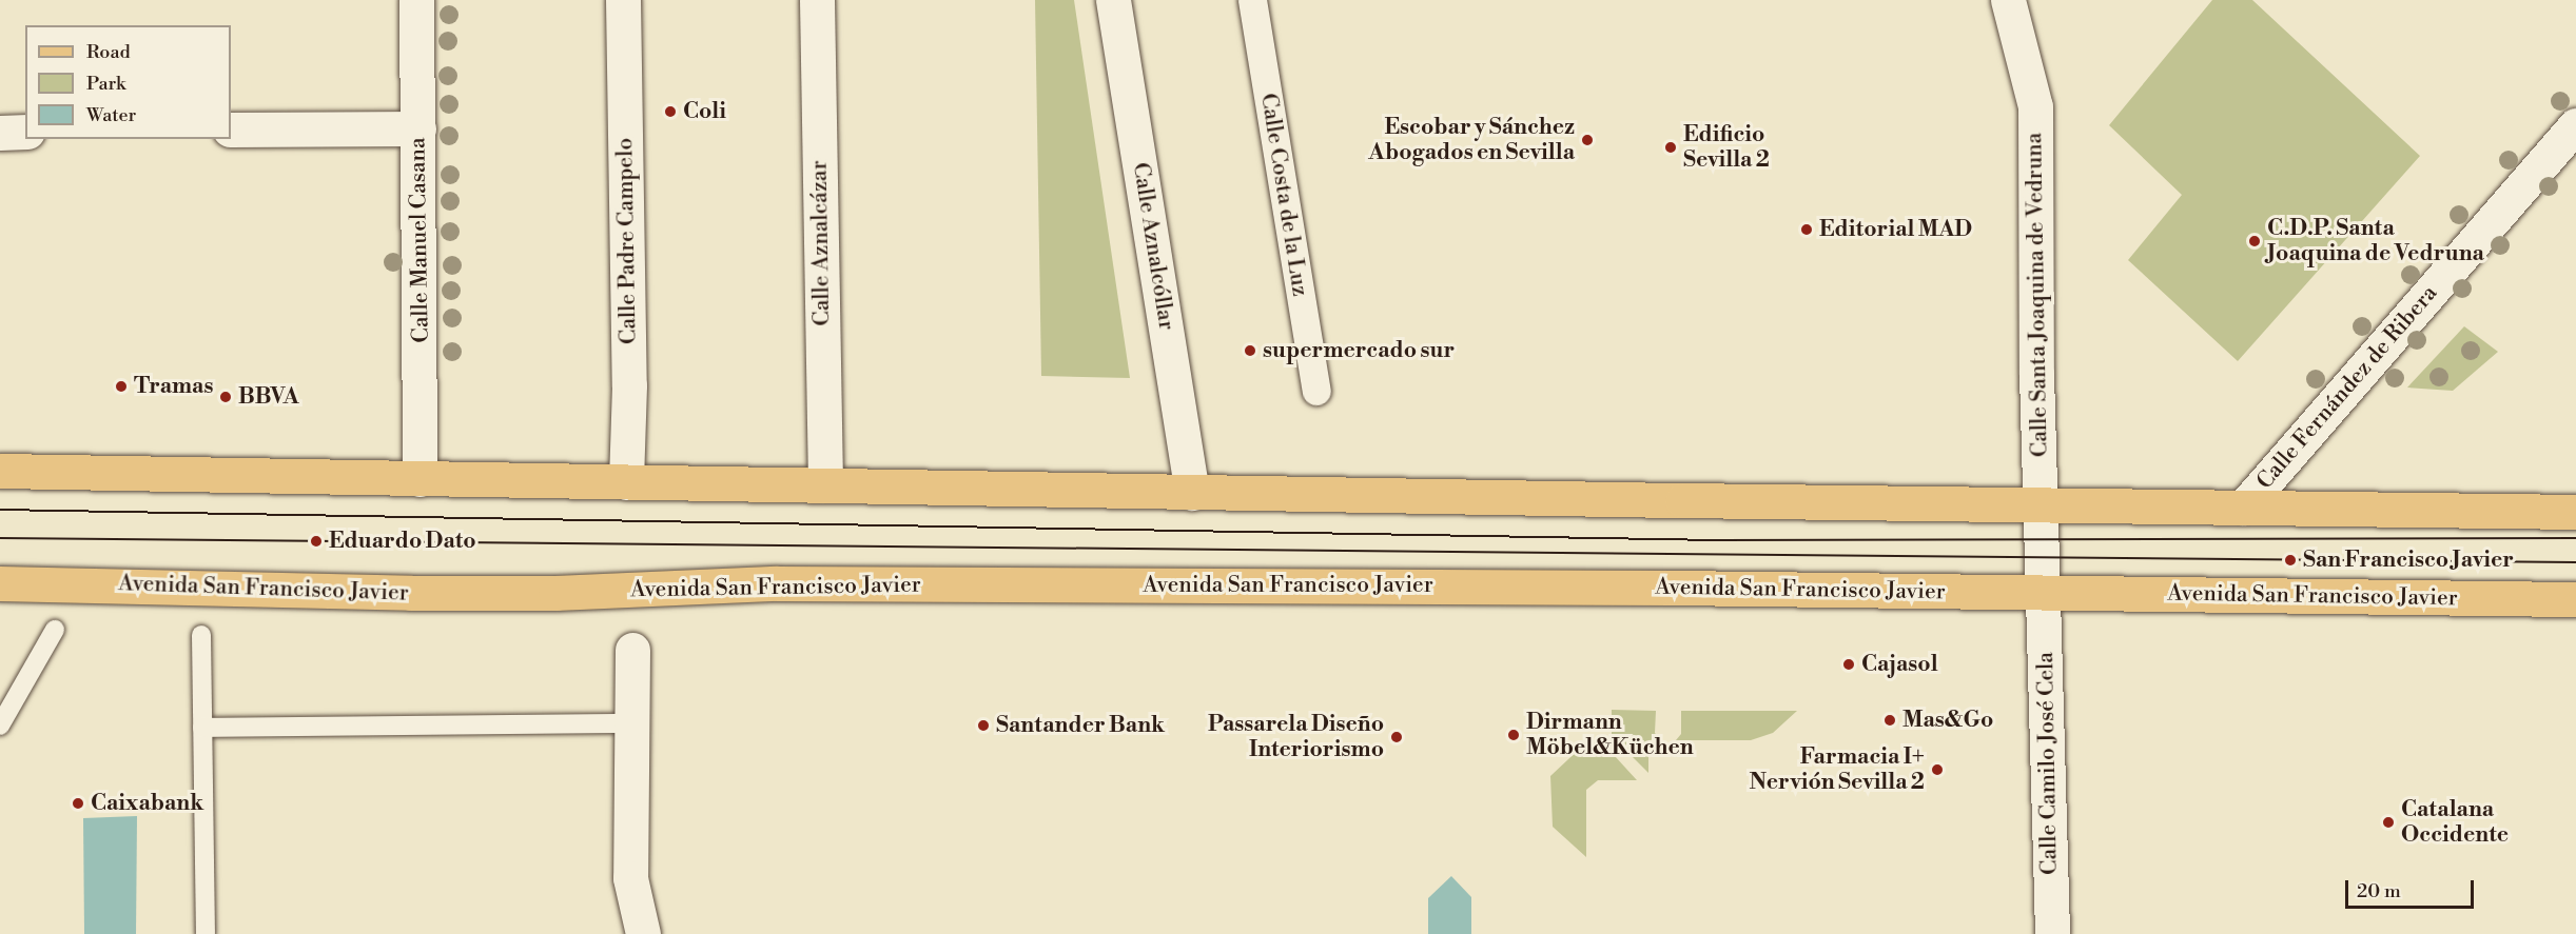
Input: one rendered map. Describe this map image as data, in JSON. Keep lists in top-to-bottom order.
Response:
{
  "streets": {
    "main road": ["Avenida San Francisco Javier"],
    "street": [
      "Calle Costa de la Luz",
      "Calle Manuel Casana",
      "Calle Padre Campelo",
      "Calle Aznalcázar",
      "Calle Aznalcóllar",
      "Calle Santa Joaquina de Vedruna",
      "Calle Fernández de Ribera",
      "Calle Camilo José Cela"
    ]
  },
  "crossings": [
    ["Calle Santa Joaquina de Vedruna", "Avenida San Francisco Javier"],
    ["Calle Santa Joaquina de Vedruna", "Calle Camilo José Cela"],
    ["Avenida San Francisco Javier", "Calle Camilo José Cela"]
  ],
  "places": [
    "Coli",
    "Escobar y Sánchez Abogados en Sevilla",
    "Edificio Sevilla 2",
    "Editorial MAD",
    "C.D.P. Santa Joaquina de Vedruna",
    "supermercado sur",
    "Tramas",
    "BBVA",
    "Eduardo Dato",
    "San Francisco Javier",
    "Cajasol",
    "Mas&Go",
    "Santander Bank",
    "Dirmann Möbel&Küchen",
    "Passarela Diseño Interiorismo",
    "Farmacia I+ Nervión Sevilla 2",
    "Caixabank",
    "Catalana Occidente"
  ],
  "legend": ["Road", "Park", "Water"],
  "scale_bar": "20 m"
}
